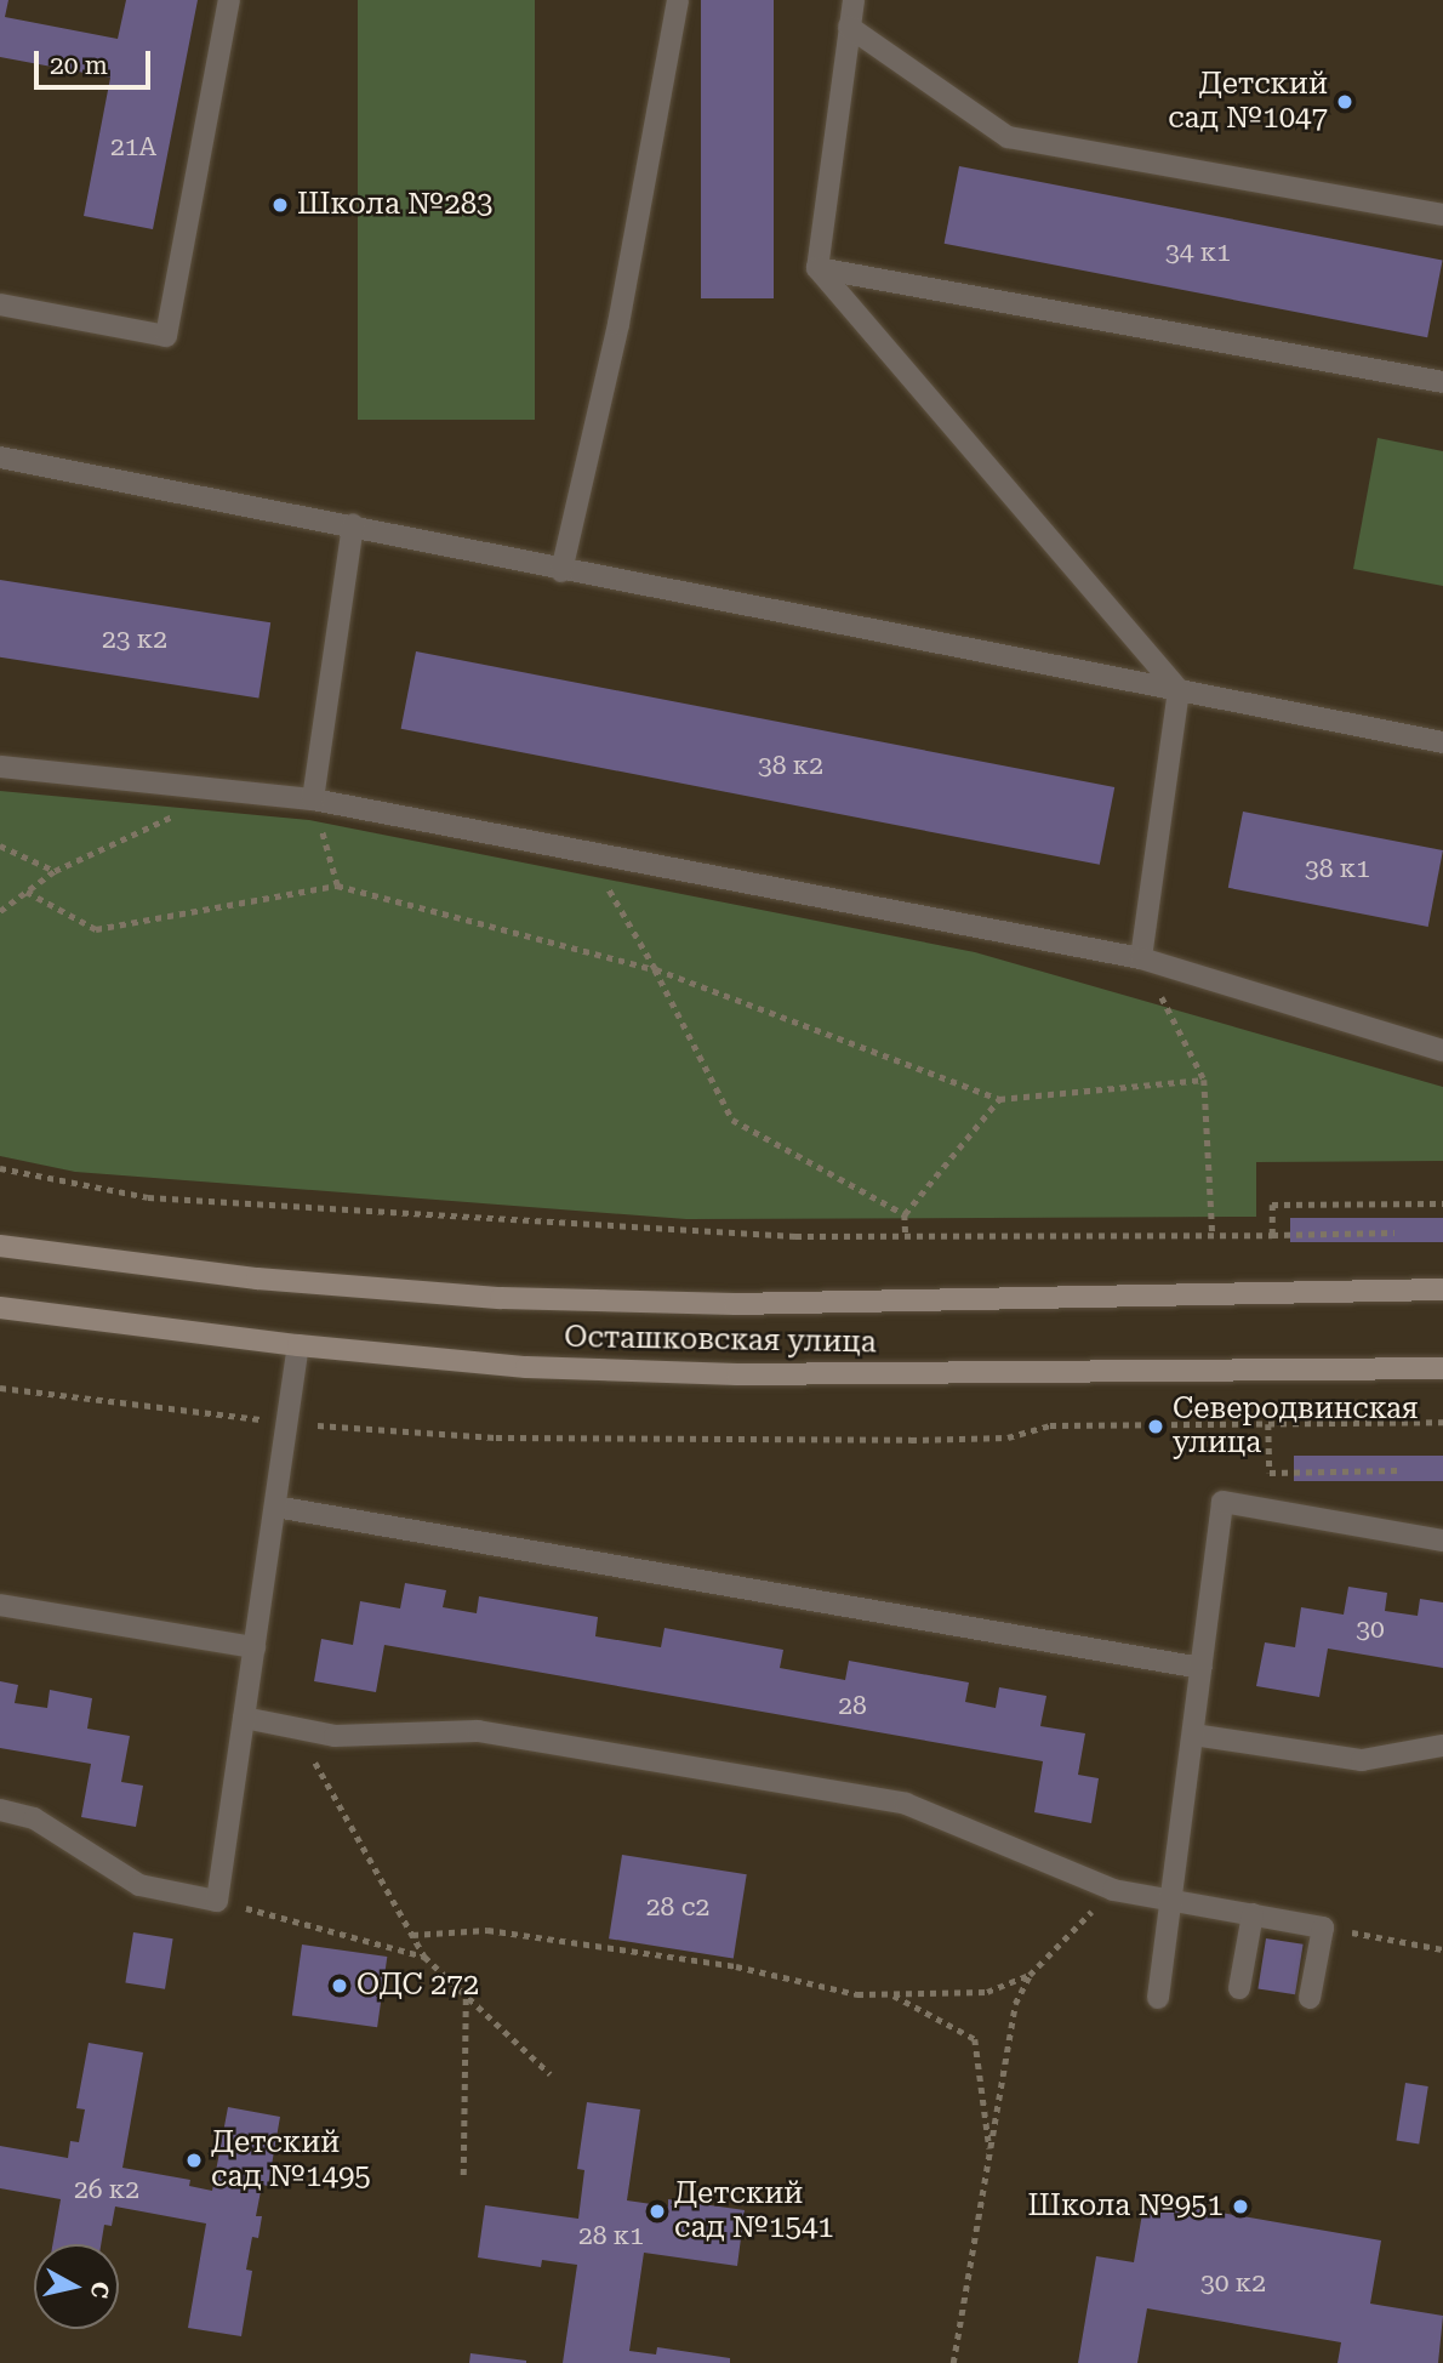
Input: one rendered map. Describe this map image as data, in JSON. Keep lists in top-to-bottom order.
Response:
{
  "streets": {
    "main road": ["Осташковская улица"]
  },
  "places": [
    "Детский сад №1047",
    "Школа №283",
    "Северодвинская улица",
    "ОДС 272",
    "Детский сад №1495",
    "Школа №951",
    "Детский сад №1541"
  ],
  "house_numbers": [
    "21А",
    "34 к1",
    "23 к2",
    "38 к2",
    "38 к1",
    "30",
    "28",
    "28 с2",
    "26 к2",
    "28 к1",
    "30 к2"
  ],
  "scale_bar": "20 m",
  "north": "right"
}
